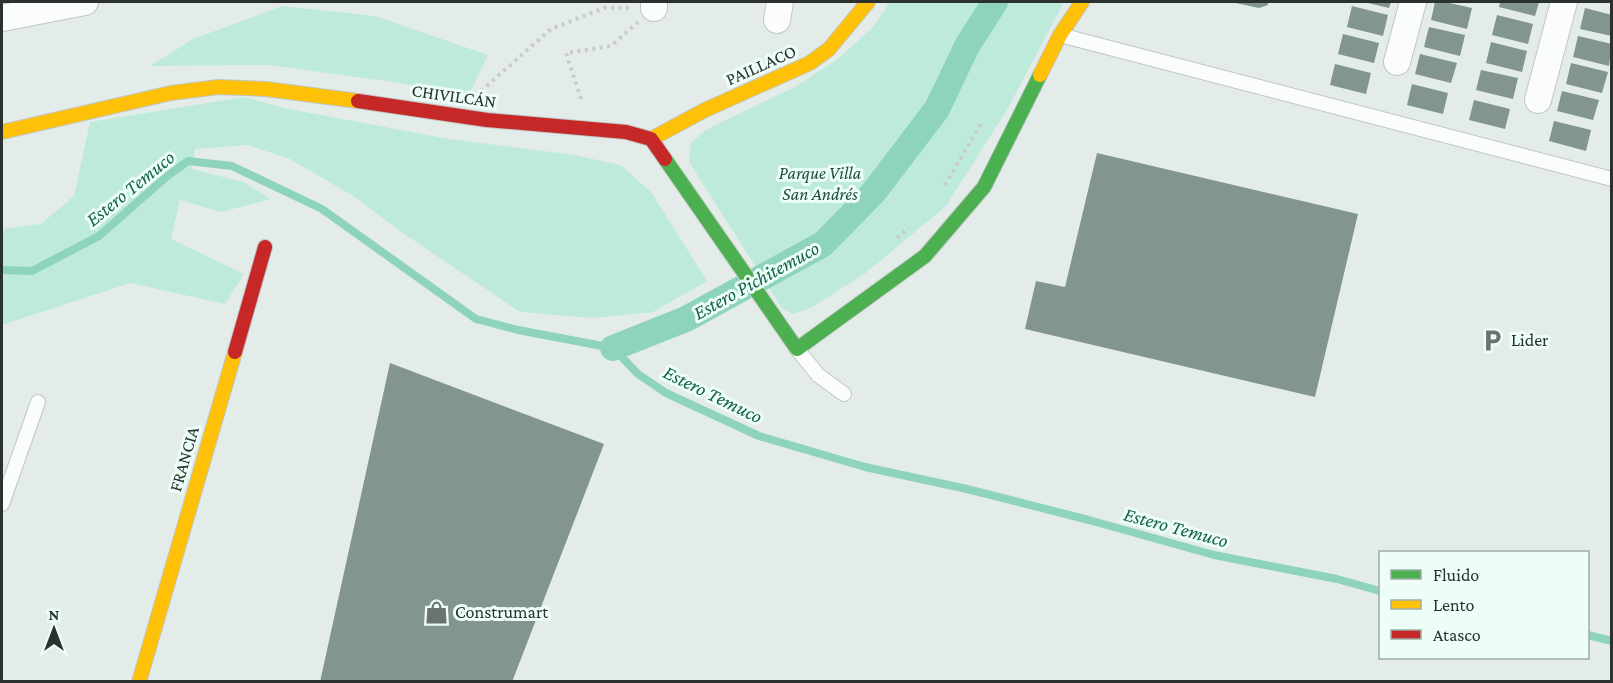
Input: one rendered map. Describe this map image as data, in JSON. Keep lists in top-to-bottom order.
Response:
{
  "streets": {
    "street": ["PAILLACO", "CHIVILCÁN", "FRANCIA"]
  },
  "crossings": [
    ["PAILLACO", "CHIVILCÁN"]
  ],
  "water": ["Estero Temuco", "Estero Pichitemuco"],
  "parks": ["Parque Villa San Andrés"],
  "places": {
    "parking": ["Lider"],
    "shop": ["Construmart"]
  },
  "legend": ["Fluido", "Lento", "Atasco"],
  "north": "top"
}
